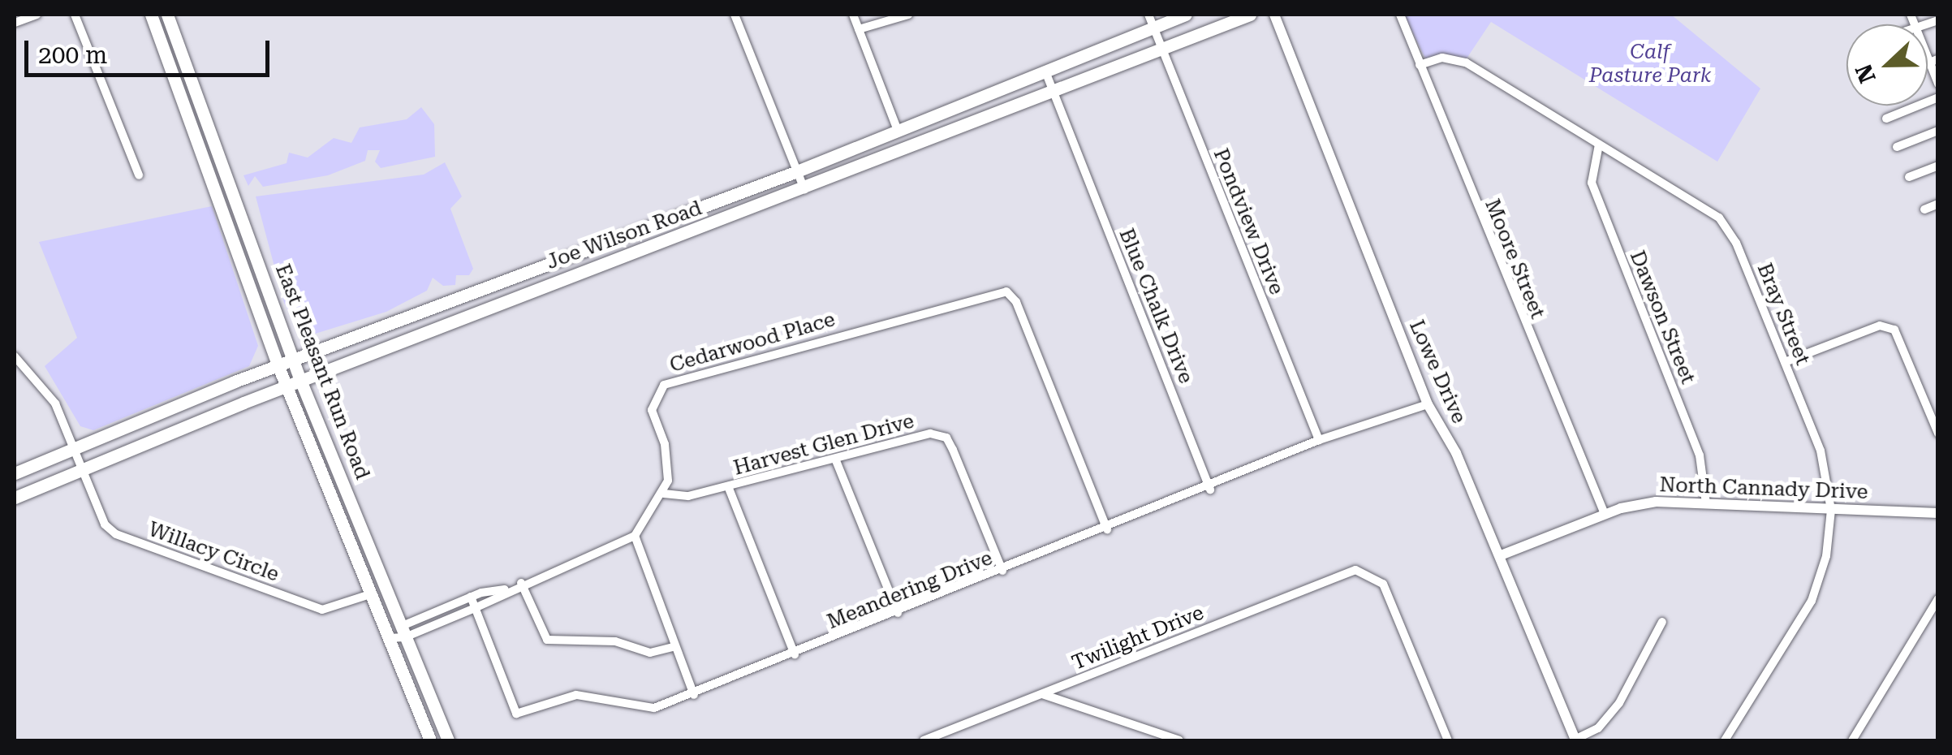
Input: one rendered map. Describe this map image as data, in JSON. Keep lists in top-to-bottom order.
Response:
{
  "streets": {
    "main road": ["Joe Wilson Road", "East Pleasant Run Road"],
    "street": [
      "Pondview Drive",
      "Moore Street",
      "Blue Chalk Drive",
      "Bray Street",
      "Dawson Street",
      "Cedarwood Place",
      "Lowe Drive",
      "Harvest Glen Drive",
      "North Cannady Drive",
      "Willacy Circle",
      "Meandering Drive",
      "Twilight Drive"
    ]
  },
  "crossings": [
    ["Pondview Drive", "Joe Wilson Road"],
    ["Pondview Drive", "Meandering Drive"],
    ["Joe Wilson Road", "Blue Chalk Drive"],
    ["Joe Wilson Road", "East Pleasant Run Road"],
    ["Joe Wilson Road", "Willacy Circle"],
    ["Moore Street", "Bray Street"],
    ["Moore Street", "North Cannady Drive"],
    ["Blue Chalk Drive", "Meandering Drive"],
    ["Bray Street", "Dawson Street"],
    ["Bray Street", "North Cannady Drive"],
    ["Dawson Street", "North Cannady Drive"],
    ["Cedarwood Place", "Harvest Glen Drive"],
    ["Cedarwood Place", "Meandering Drive"],
    ["East Pleasant Run Road", "Willacy Circle"],
    ["Lowe Drive", "North Cannady Drive"],
    ["Lowe Drive", "Meandering Drive"],
    ["Harvest Glen Drive", "Meandering Drive"]
  ],
  "parks": ["Calf Pasture Park"],
  "scale_bar": "200 m",
  "north": "left"
}
